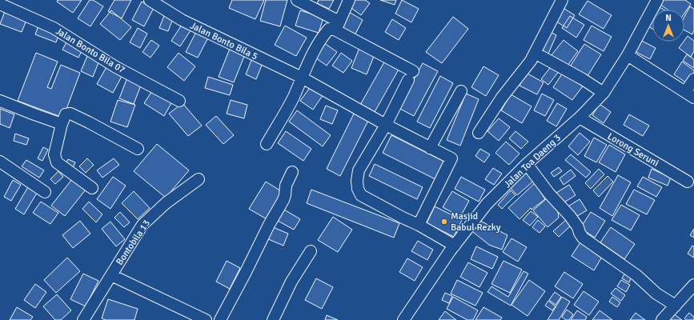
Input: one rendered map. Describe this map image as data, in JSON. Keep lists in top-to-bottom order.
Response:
{
  "streets": {
    "street": [
      "Jalan Bonto Bila 5",
      "Jalan Bonto Bila 07",
      "Lorong Seruni",
      "Jalan Toa Daeng 3",
      "Bontobila 13"
    ]
  },
  "crossings": [
    ["Lorong Seruni", "Jalan Toa Daeng 3"]
  ],
  "places": ["Masjid Babul Rezky"],
  "north": "top"
}
